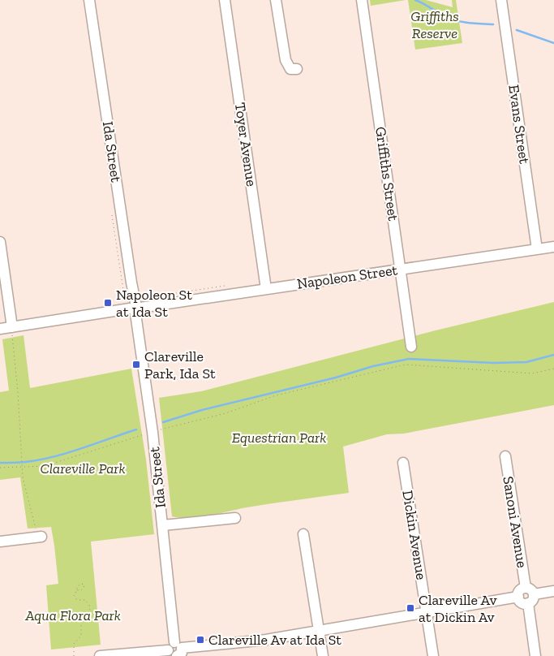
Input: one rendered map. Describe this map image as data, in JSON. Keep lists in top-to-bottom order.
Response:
{
  "streets": {
    "street": [
      "Evans Street",
      "Toyer Avenue",
      "Ida Street",
      "Griffiths Street",
      "Napoleon Street",
      "Sanoni Avenue",
      "Dickin Avenue"
    ]
  },
  "crossings": [
    ["Evans Street", "Napoleon Street"],
    ["Toyer Avenue", "Napoleon Street"],
    ["Ida Street", "Napoleon Street"],
    ["Griffiths Street", "Napoleon Street"]
  ],
  "parks": [
    "Griffiths Reserve",
    "Equestrian Park",
    "Clareville Park",
    "Aqua Flora Park"
  ],
  "places": {
    "transit": [
      "Napoleon St at Ida St",
      "Clareville Park, Ida St",
      "Clareville Av at Dickin Av",
      "Clareville Av at Ida St"
    ]
  }
}
